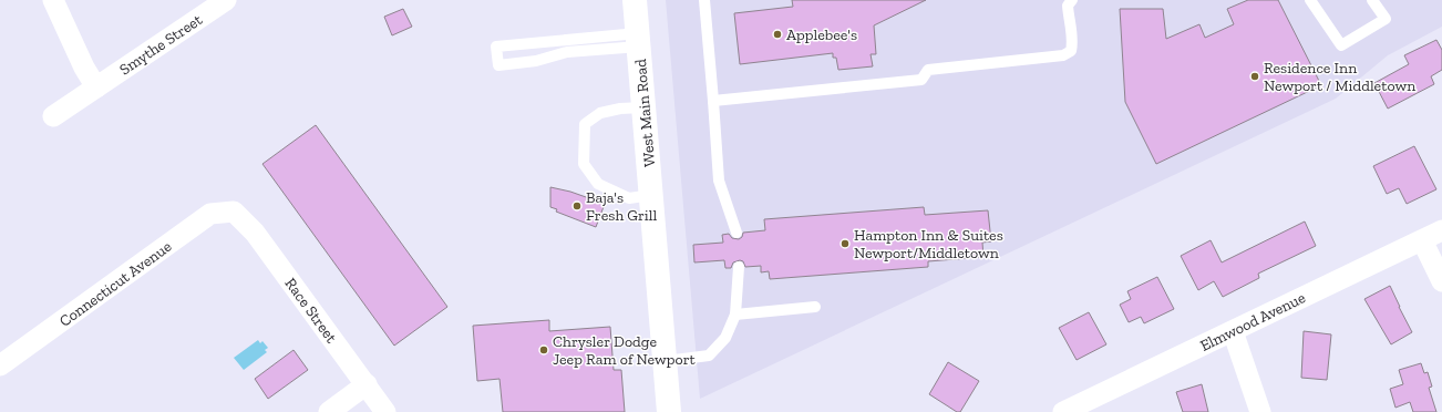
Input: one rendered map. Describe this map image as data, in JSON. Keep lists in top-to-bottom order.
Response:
{
  "streets": {
    "main road": ["West Main Road"],
    "street": [
      "Smythe Street",
      "Connecticut Avenue",
      "Race Street",
      "Elmwood Avenue"
    ]
  },
  "crossings": [
    ["Connecticut Avenue", "Race Street"]
  ],
  "places": [
    "Applebee's",
    "Residence Inn Newport / Middletown",
    "Baja's Fresh Grill",
    "Hampton Inn & Suites Newport/Middletown",
    "Chrysler Dodge Jeep Ram of Newport"
  ]
}
